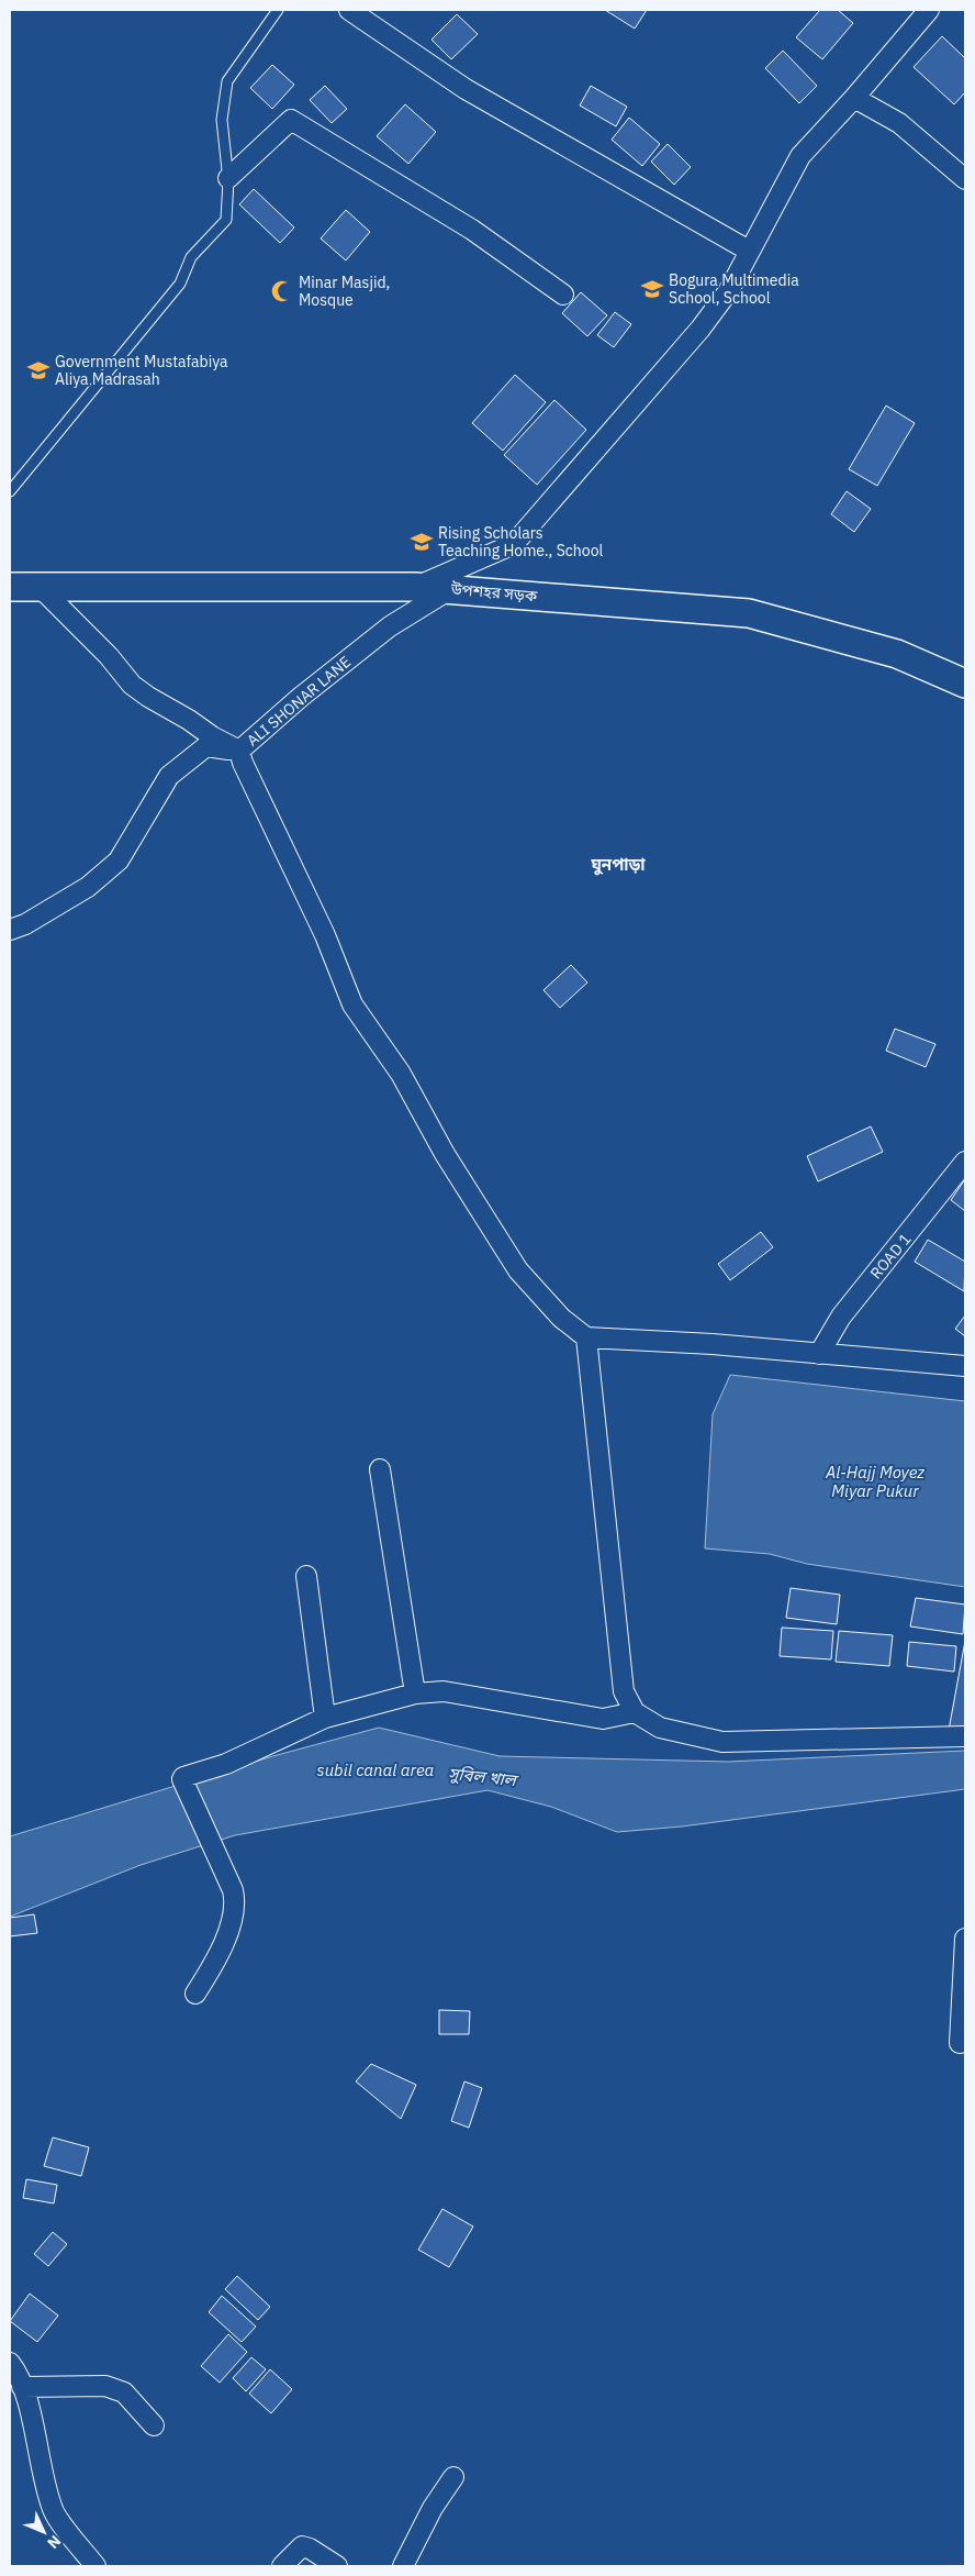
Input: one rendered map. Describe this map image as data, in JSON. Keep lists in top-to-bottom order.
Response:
{
  "streets": {
    "main road": ["উপশহর সড়ক"],
    "street": ["ALI SHONAR LANE", "ROAD 1"]
  },
  "crossings": [
    ["উপশহর সড়ক", "ALI SHONAR LANE"]
  ],
  "districts": ["ঘুনপাড়া"],
  "water": ["Al-Hajj Moyez Miyar Pukur", "subil canal area", "সুবিল খাল"],
  "places": {
    "school or university": ["Bogura Multimedia School, School", "Government Mustafabiya Aliya Madrasah", "Rising Scholars Teaching Home., School"],
    "mosque": ["Minar Masjid, Mosque"]
  },
  "north": "bottom right"
}
